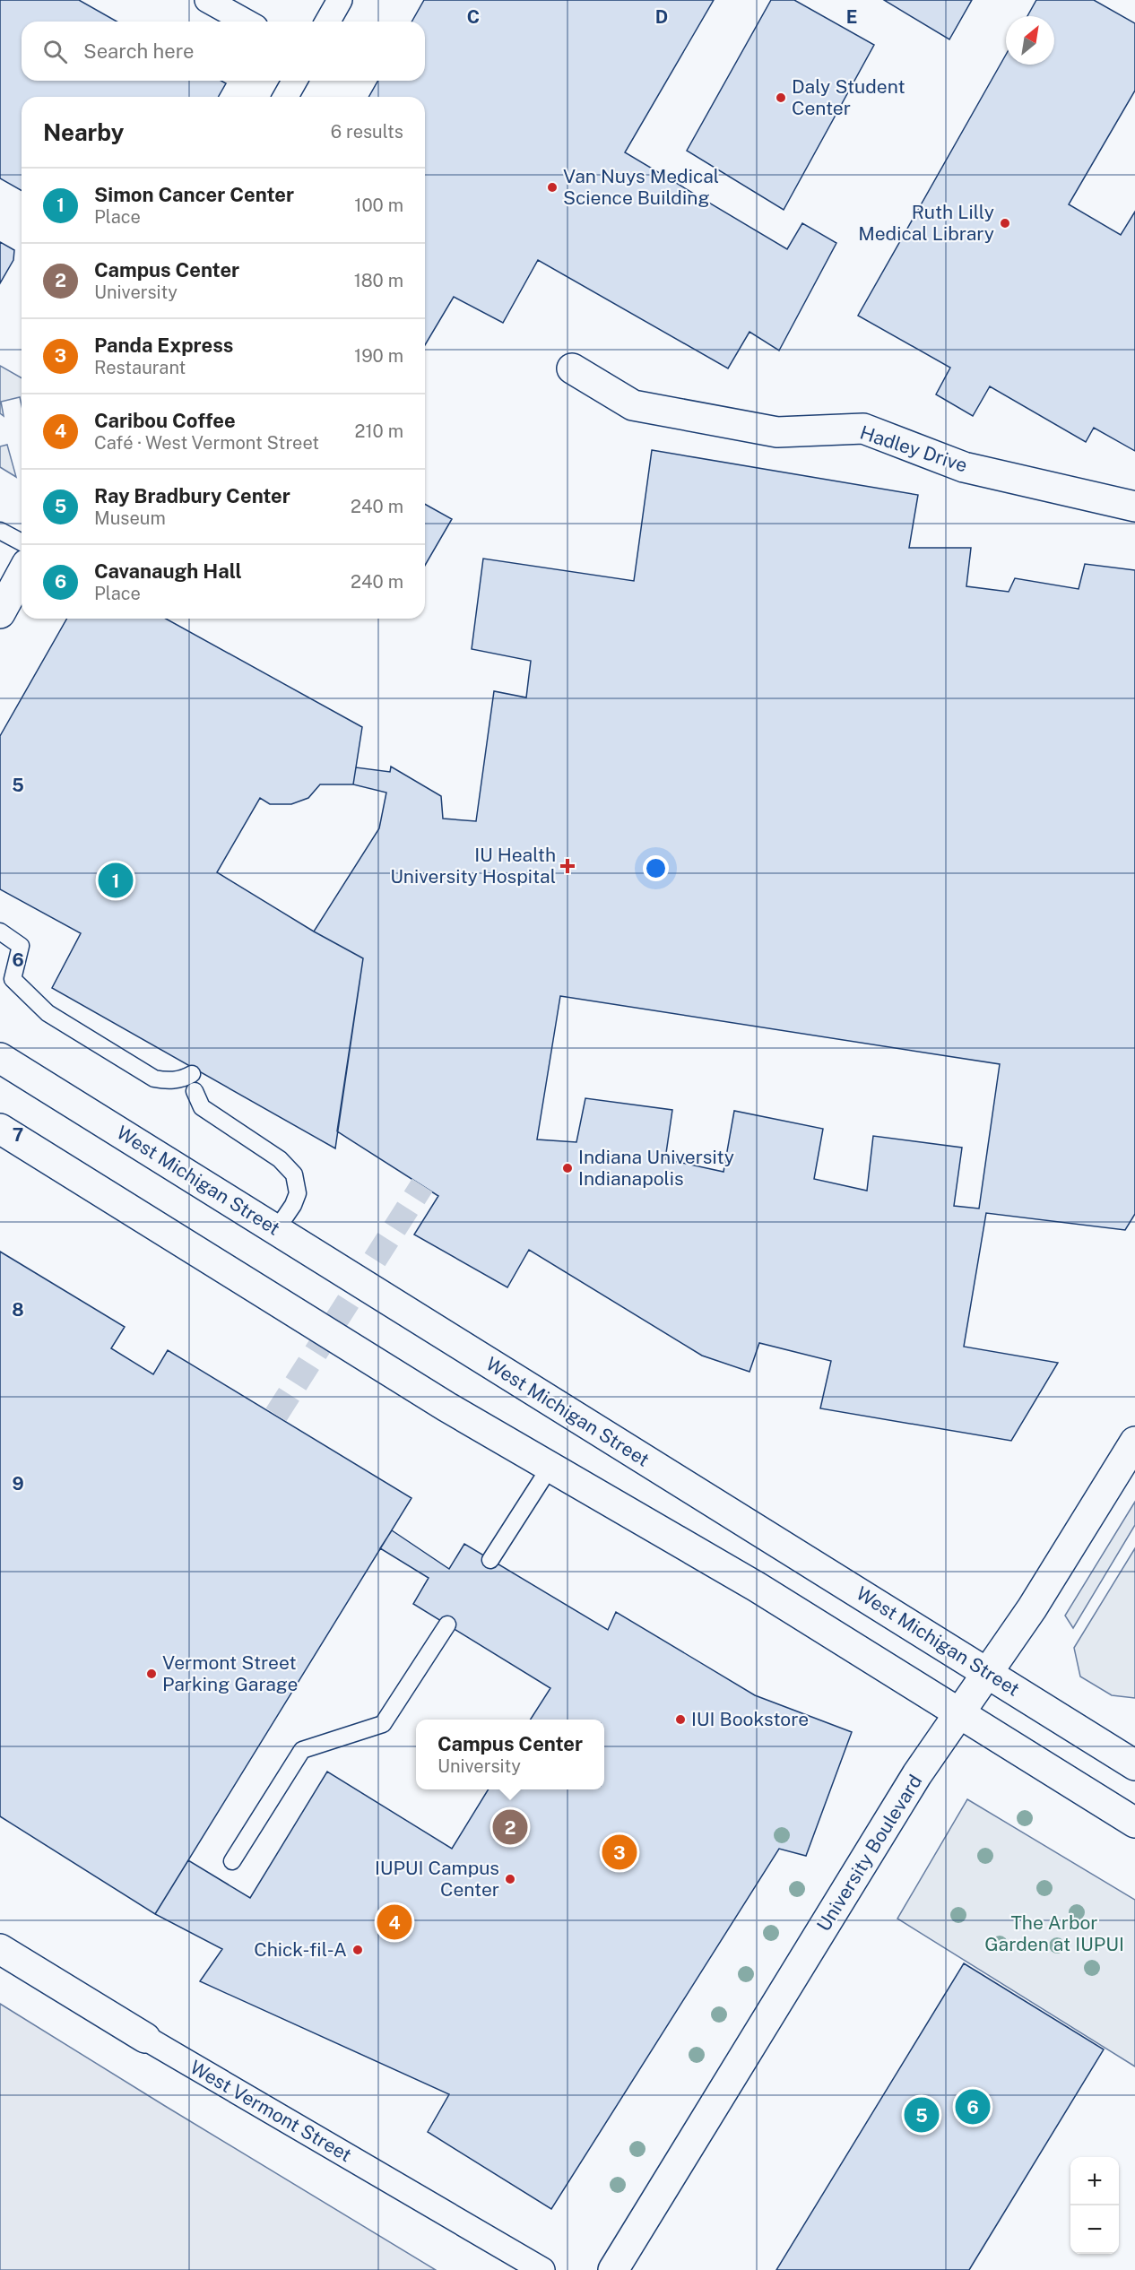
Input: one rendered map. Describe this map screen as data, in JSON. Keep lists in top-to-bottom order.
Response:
{
  "streets": {
    "main road": [
      "Hadley Drive",
      "West Michigan Street",
      "University Boulevard",
      "West Vermont Street"
    ]
  },
  "crossings": [
    ["West Michigan Street", "University Boulevard"]
  ],
  "parks": ["The Arbor Garden at IUPUI"],
  "places": {
    "other": [
      "Daly Student Center",
      "Van Nuys Medical Science Building",
      "Ruth Lilly Medical Library",
      "Indiana University Indianapolis",
      "Vermont Street Parking Garage",
      "IUI Bookstore",
      "IUPUI Campus Center",
      "Chick-fil-A"
    ],
    "health": ["IU Health University Hospital"]
  },
  "north": "top right",
  "page": {
    "search": "Search here",
    "heading": ["Nearby", "6 results"],
    "list": [
      {
        "mark": "1",
        "name": "Simon Cancer Center",
        "note": "Place",
        "value": "100 m"
      },
      {
        "mark": "2",
        "name": "Campus Center",
        "note": "University",
        "value": "180 m"
      },
      {
        "mark": "3",
        "name": "Panda Express",
        "note": "Restaurant",
        "value": "190 m"
      },
      {
        "mark": "4",
        "name": "Caribou Coffee",
        "note": "Café · West Vermont Street",
        "value": "210 m"
      },
      {
        "mark": "5",
        "name": "Ray Bradbury Center",
        "note": "Museum",
        "value": "240 m"
      },
      {
        "mark": "6",
        "name": "Cavanaugh Hall",
        "note": "Place",
        "value": "240 m"
      }
    ],
    "pins": [
      "1",
      "2",
      "3",
      "4",
      "6",
      "5"
    ],
    "popup": ["Campus Center", "University"],
    "map_buttons": ["+", "−"]
  },
  "grid": {
    "columns": ["C", "D", "E"],
    "rows": [
      "5",
      "6",
      "7",
      "8",
      "9"
    ]
  }
}
